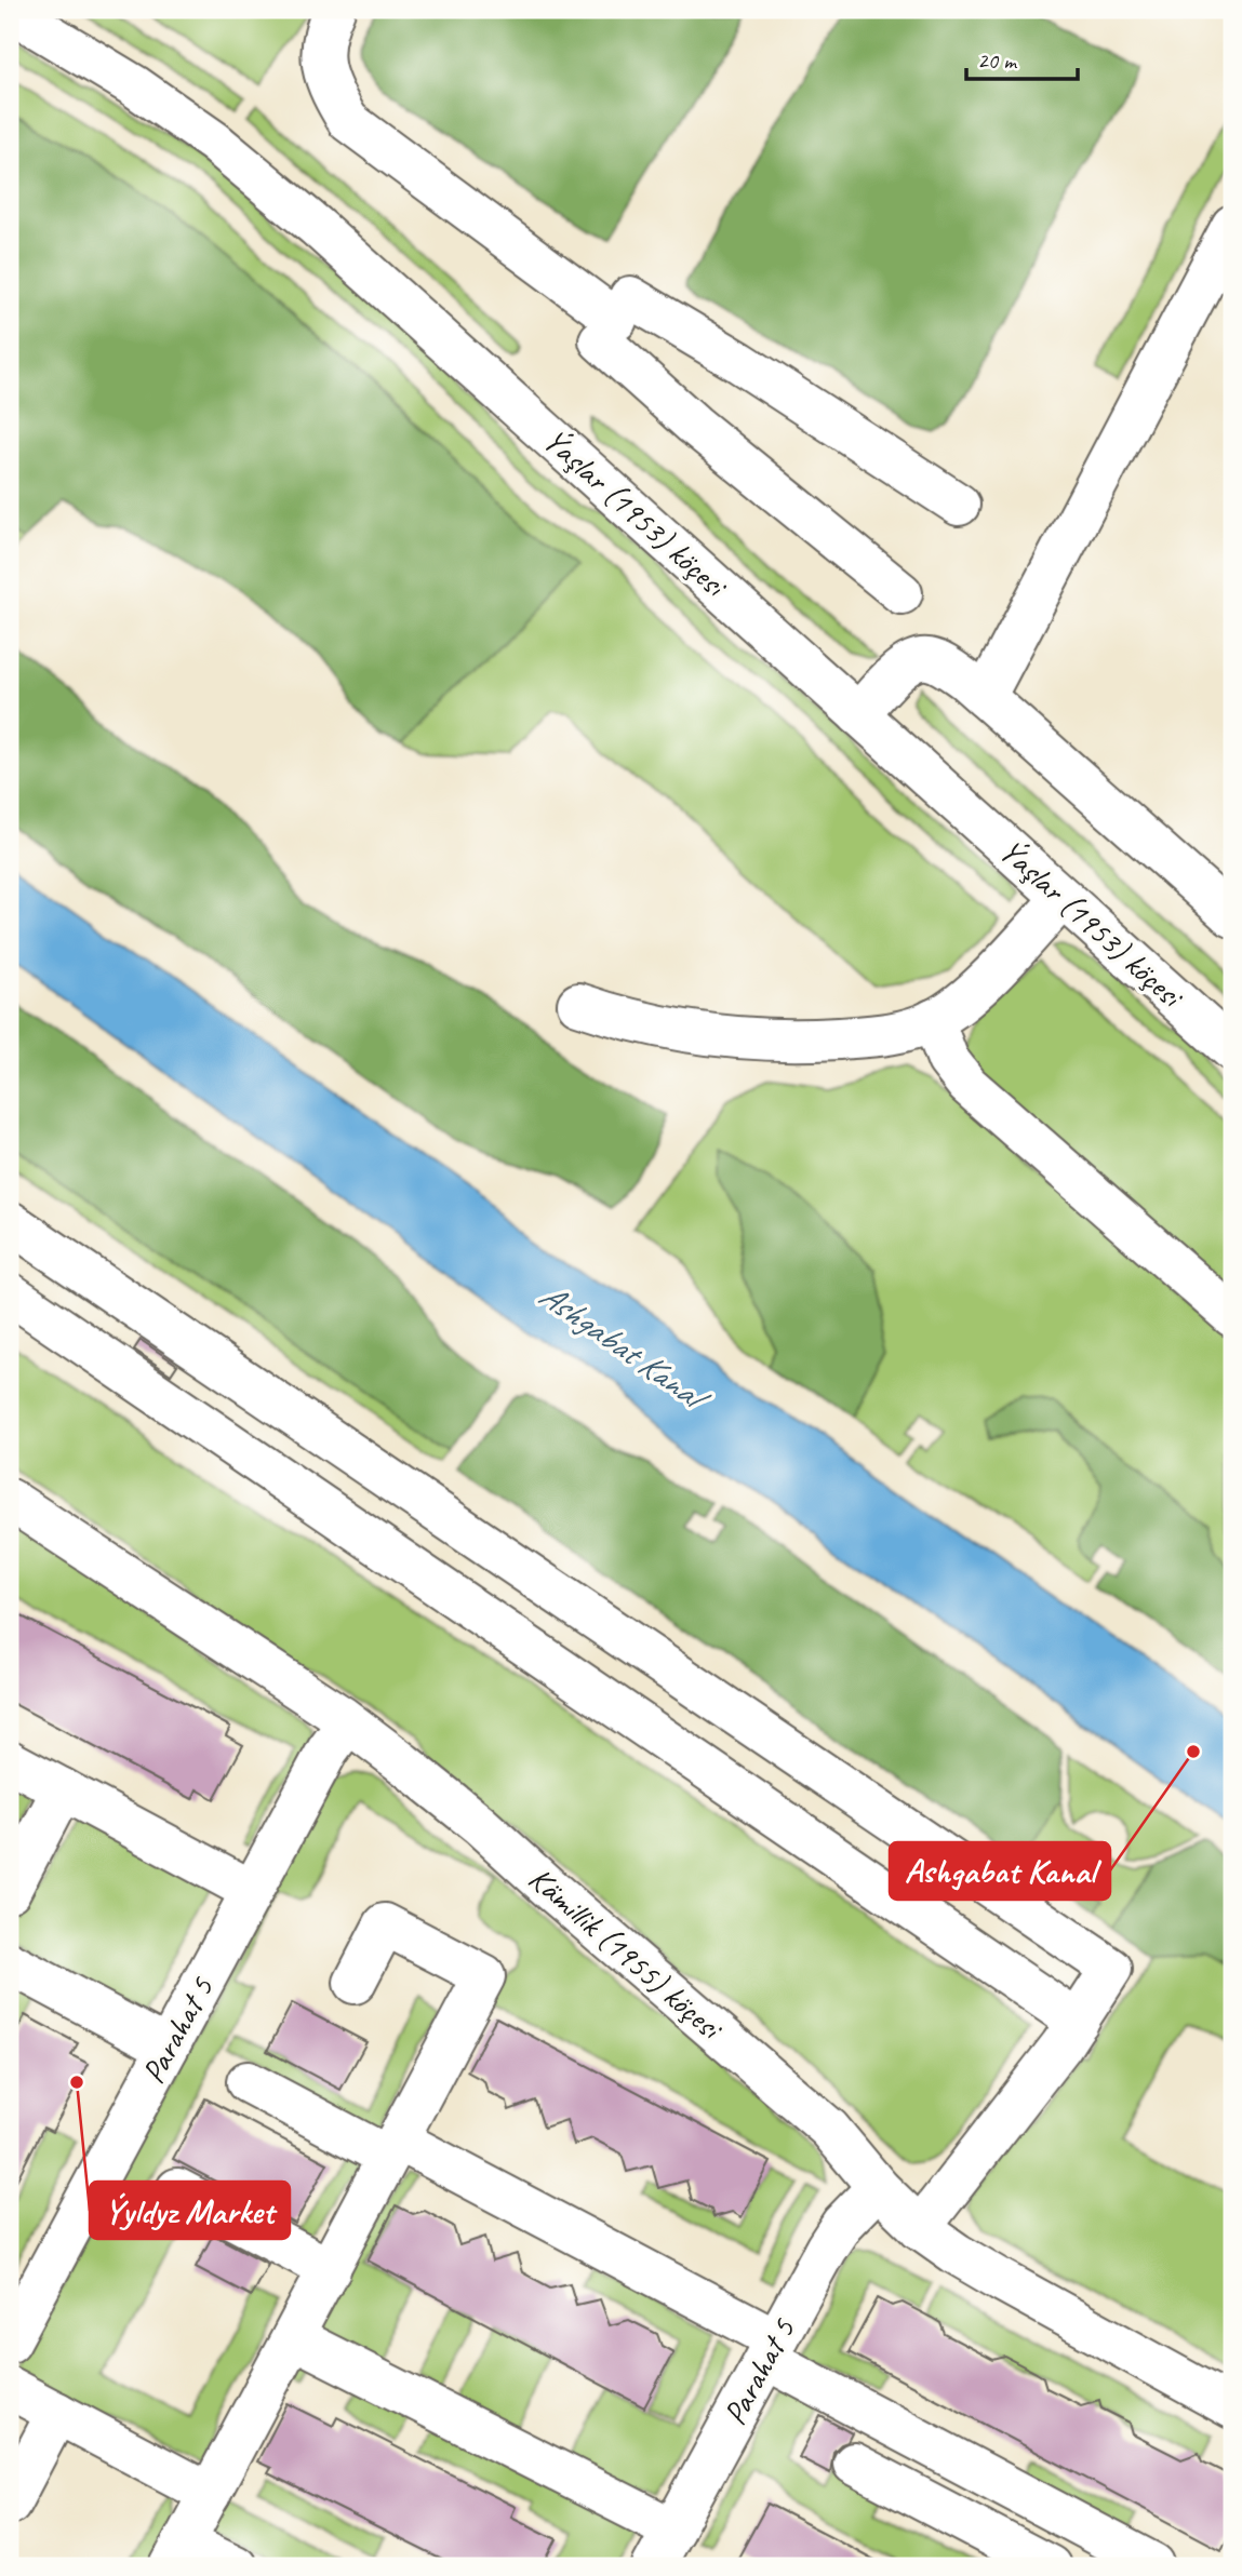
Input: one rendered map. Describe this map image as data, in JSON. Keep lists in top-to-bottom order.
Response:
{
  "streets": {
    "street": ["Ýaşlar (1953) köçesi", "Kämillik (1955) köçesi", "Parahat 5"]
  },
  "crossings": [
    ["Kämillik (1955) köçesi", "Parahat 5"]
  ],
  "water": ["Ashgabat Kanal"],
  "places": ["Ashgabat Kanal", "Ýyldyz Market"],
  "scale_bar": "20 m"
}
